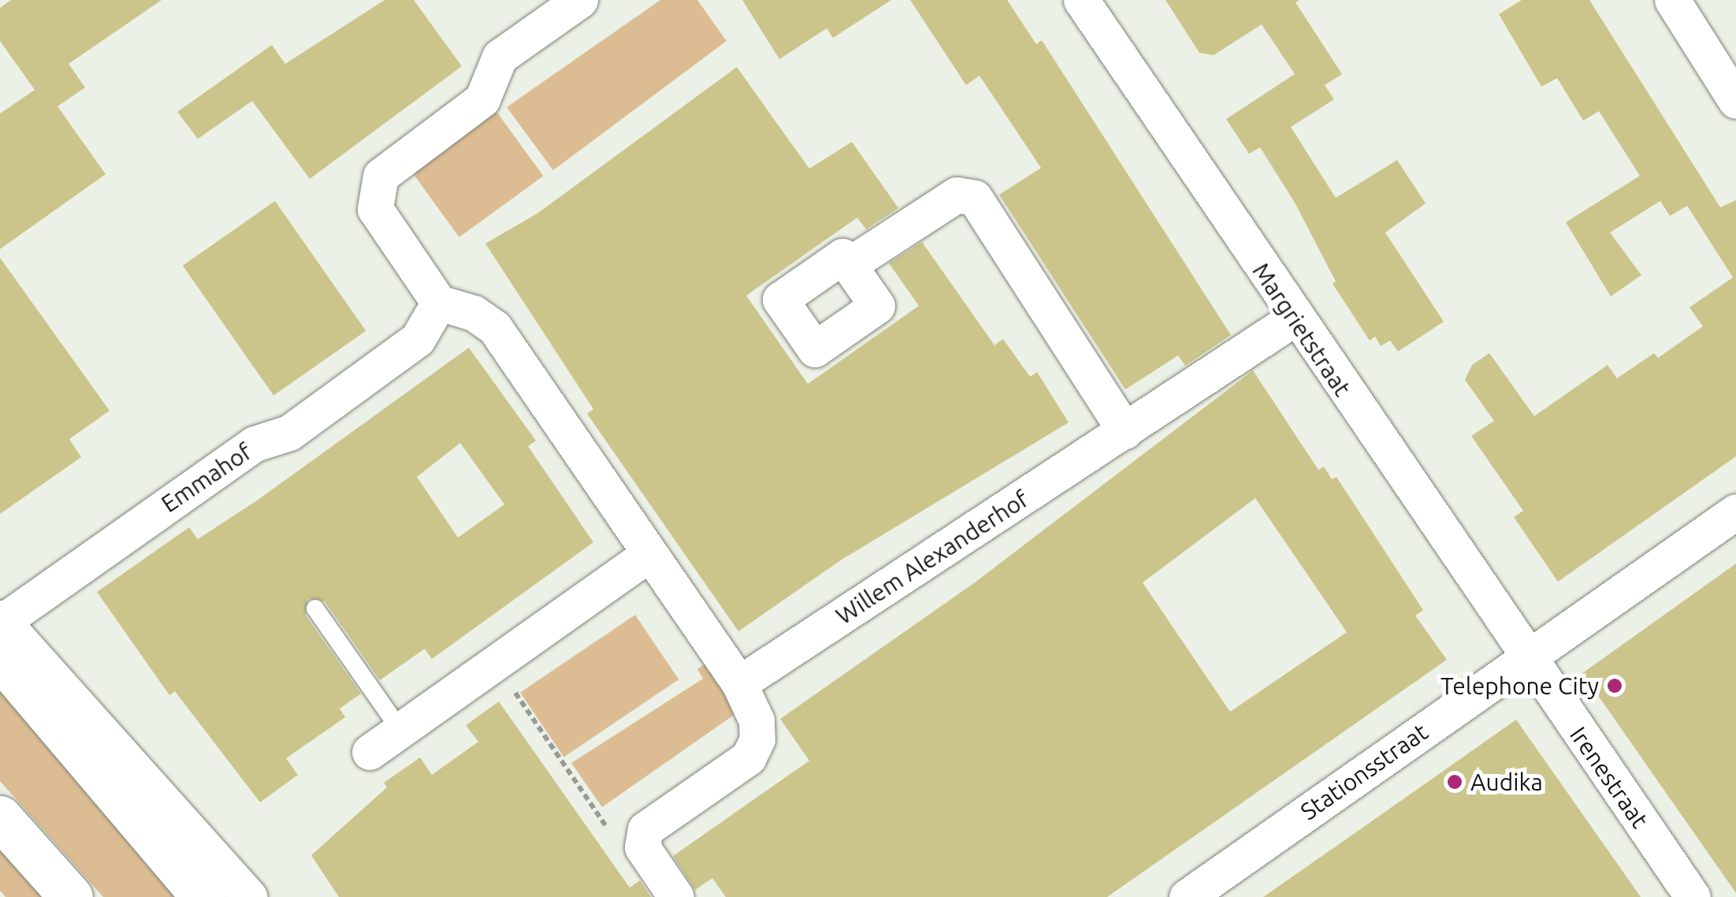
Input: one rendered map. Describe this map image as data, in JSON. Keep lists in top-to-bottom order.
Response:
{
  "streets": {
    "street": [
      "Margrietstraat",
      "Emmahof",
      "Willem Alexanderhof",
      "Stationsstraat",
      "Irenestraat"
    ]
  },
  "crossings": [
    ["Margrietstraat", "Willem Alexanderhof"],
    ["Margrietstraat", "Stationsstraat"],
    ["Margrietstraat", "Irenestraat"],
    ["Stationsstraat", "Irenestraat"]
  ],
  "places": ["Telephone City", "Audika"]
}
